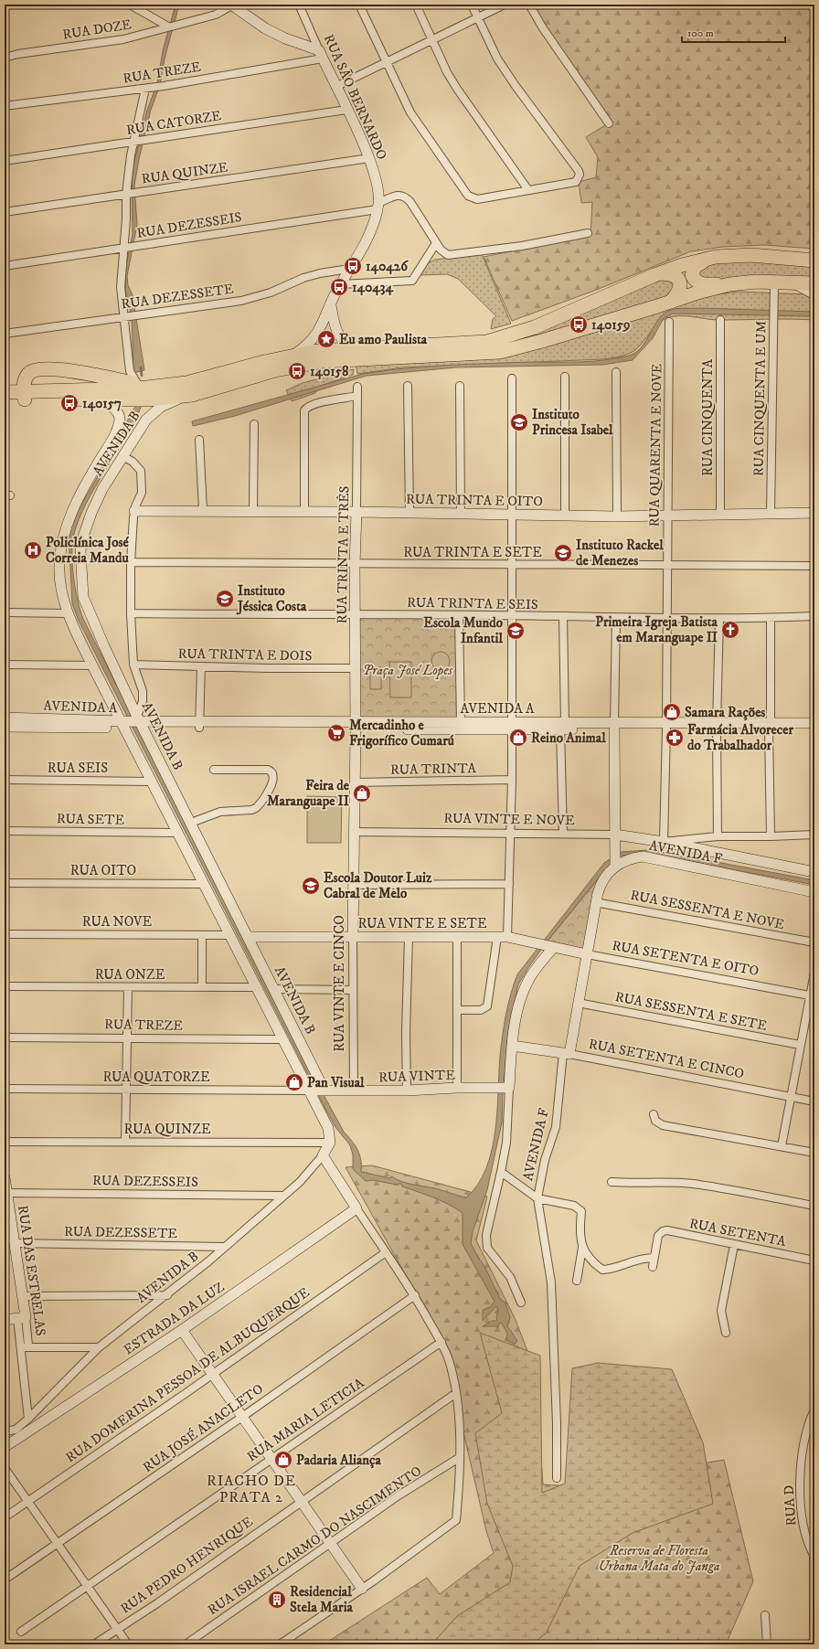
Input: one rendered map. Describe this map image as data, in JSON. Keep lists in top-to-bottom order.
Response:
{
  "streets": {
    "street": [
      "RUA DOZE",
      "RUA TREZE",
      "RUA SÃO BERNARDO",
      "RUA CATORZE",
      "RUA QUINZE",
      "RUA DEZESSEIS",
      "RUA DEZESSETE",
      "RUA CINQUENTA E UM",
      "RUA CINQUENTA",
      "AVENIDA B",
      "RUA QUARENTA E NOVE",
      "RUA TRINTA E OITO",
      "RUA TRINTA E SETE",
      "RUA TRINTA E TRÊS",
      "RUA TRINTA E SEIS",
      "RUA TRINTA E DOIS",
      "AVENIDA A",
      "RUA SEIS",
      "RUA TRINTA",
      "RUA SETE",
      "RUA VINTE E NOVE",
      "AVENIDA F",
      "RUA OITO",
      "RUA SESSENTA E NOVE",
      "RUA NOVE",
      "RUA VINTE E SETE",
      "RUA SETENTA E OITO",
      "RUA ONZE",
      "RUA VINTE E CINCO",
      "RUA SESSENTA E SETE",
      "RUA SETENTA E CINCO",
      "RUA VINTE",
      "RUA QUATORZE",
      "RUA SETENTA",
      "RUA DAS ESTRELAS",
      "ESTRADA DA LUZ",
      "RUA DOMERINA PESSOA DE ALBUQUERQUE",
      "RUA MARIA LETICIA",
      "RUA JOSÉ ANACLETO",
      "RUA D",
      "RUA ISRAEL CARMO DO NASCIMENTO",
      "RUA PEDRO HENRIQUE"
    ]
  },
  "crossings": [
    ["RUA TREZE", "RUA SÃO BERNARDO"],
    ["RUA TREZE", "AVENIDA B"],
    ["RUA SÃO BERNARDO", "RUA CATORZE"],
    ["RUA SÃO BERNARDO", "RUA QUINZE"],
    ["RUA SÃO BERNARDO", "RUA DEZESSEIS"],
    ["RUA QUINZE", "AVENIDA B"],
    ["RUA DEZESSEIS", "AVENIDA B"],
    ["RUA DEZESSEIS", "RUA DAS ESTRELAS"],
    ["RUA DEZESSETE", "AVENIDA B"],
    ["RUA DEZESSETE", "RUA DAS ESTRELAS"],
    ["RUA CINQUENTA E UM", "RUA TRINTA E OITO"],
    ["RUA CINQUENTA", "RUA TRINTA E OITO"],
    ["AVENIDA B", "AVENIDA A"],
    ["AVENIDA B", "RUA SEIS"],
    ["AVENIDA B", "RUA SETE"],
    ["AVENIDA B", "RUA OITO"],
    ["AVENIDA B", "RUA NOVE"],
    ["AVENIDA B", "RUA VINTE E SETE"],
    ["AVENIDA B", "RUA ONZE"],
    ["AVENIDA B", "RUA VINTE"],
    ["AVENIDA B", "RUA QUATORZE"],
    ["AVENIDA B", "RUA DAS ESTRELAS"],
    ["RUA QUARENTA E NOVE", "RUA TRINTA E OITO"],
    ["RUA QUARENTA E NOVE", "RUA TRINTA E SETE"],
    ["RUA QUARENTA E NOVE", "RUA TRINTA E SEIS"],
    ["RUA QUARENTA E NOVE", "AVENIDA A"],
    ["RUA QUARENTA E NOVE", "RUA VINTE E NOVE"],
    ["RUA TRINTA E OITO", "RUA TRINTA E TRÊS"],
    ["RUA TRINTA E SETE", "RUA TRINTA E TRÊS"],
    ["RUA TRINTA E TRÊS", "RUA TRINTA E SEIS"],
    ["RUA TRINTA E TRÊS", "RUA TRINTA E DOIS"],
    ["RUA TRINTA E TRÊS", "AVENIDA A"],
    ["RUA TRINTA E TRÊS", "RUA VINTE E CINCO"],
    ["AVENIDA A", "RUA VINTE E CINCO"],
    ["RUA TRINTA", "RUA VINTE E CINCO"],
    ["RUA VINTE E NOVE", "RUA VINTE E CINCO"],
    ["AVENIDA F", "RUA SESSENTA E NOVE"],
    ["AVENIDA F", "RUA SETENTA E OITO"],
    ["AVENIDA F", "RUA SESSENTA E SETE"],
    ["AVENIDA F", "RUA SETENTA E CINCO"],
    ["RUA VINTE E SETE", "RUA SETENTA E OITO"],
    ["RUA VINTE E SETE", "RUA VINTE E CINCO"],
    ["RUA VINTE E CINCO", "RUA VINTE"]
  ],
  "districts": ["RIACHO DE PRATA 2"],
  "parks": ["Praça José Lopes", "Reserva de Floresta Urbana Mata do Janga"],
  "places": {
    "bus stop": [
      "140426",
      "140434",
      "140159",
      "140158",
      "140157"
    ],
    "place": ["Eu amo Paulista"],
    "school or university": [
      "Instituto Princesa Isabel",
      "Instituto Rackel de Menezes",
      "Instituto Jéssica Costa",
      "Escola Mundo Infantil",
      "Escola Doutor Luiz Cabral de Melo"
    ],
    "hospital": ["Policlínica José Correia Mandu"],
    "church": ["Primeira Igreja Batista em Maranguape II"],
    "shop": [
      "Samara Rações",
      "Reino Animal",
      "Feira de Maranguape II",
      "Pan Visual",
      "Padaria Aliança"
    ],
    "supermarket": ["Mercadinho e Frigorífico Cumarú"],
    "pharmacy": ["Farmácia Alvorecer do Trabalhador"],
    "building": ["Residencial Stela Maria"]
  },
  "scale_bar": "100 m"
}
